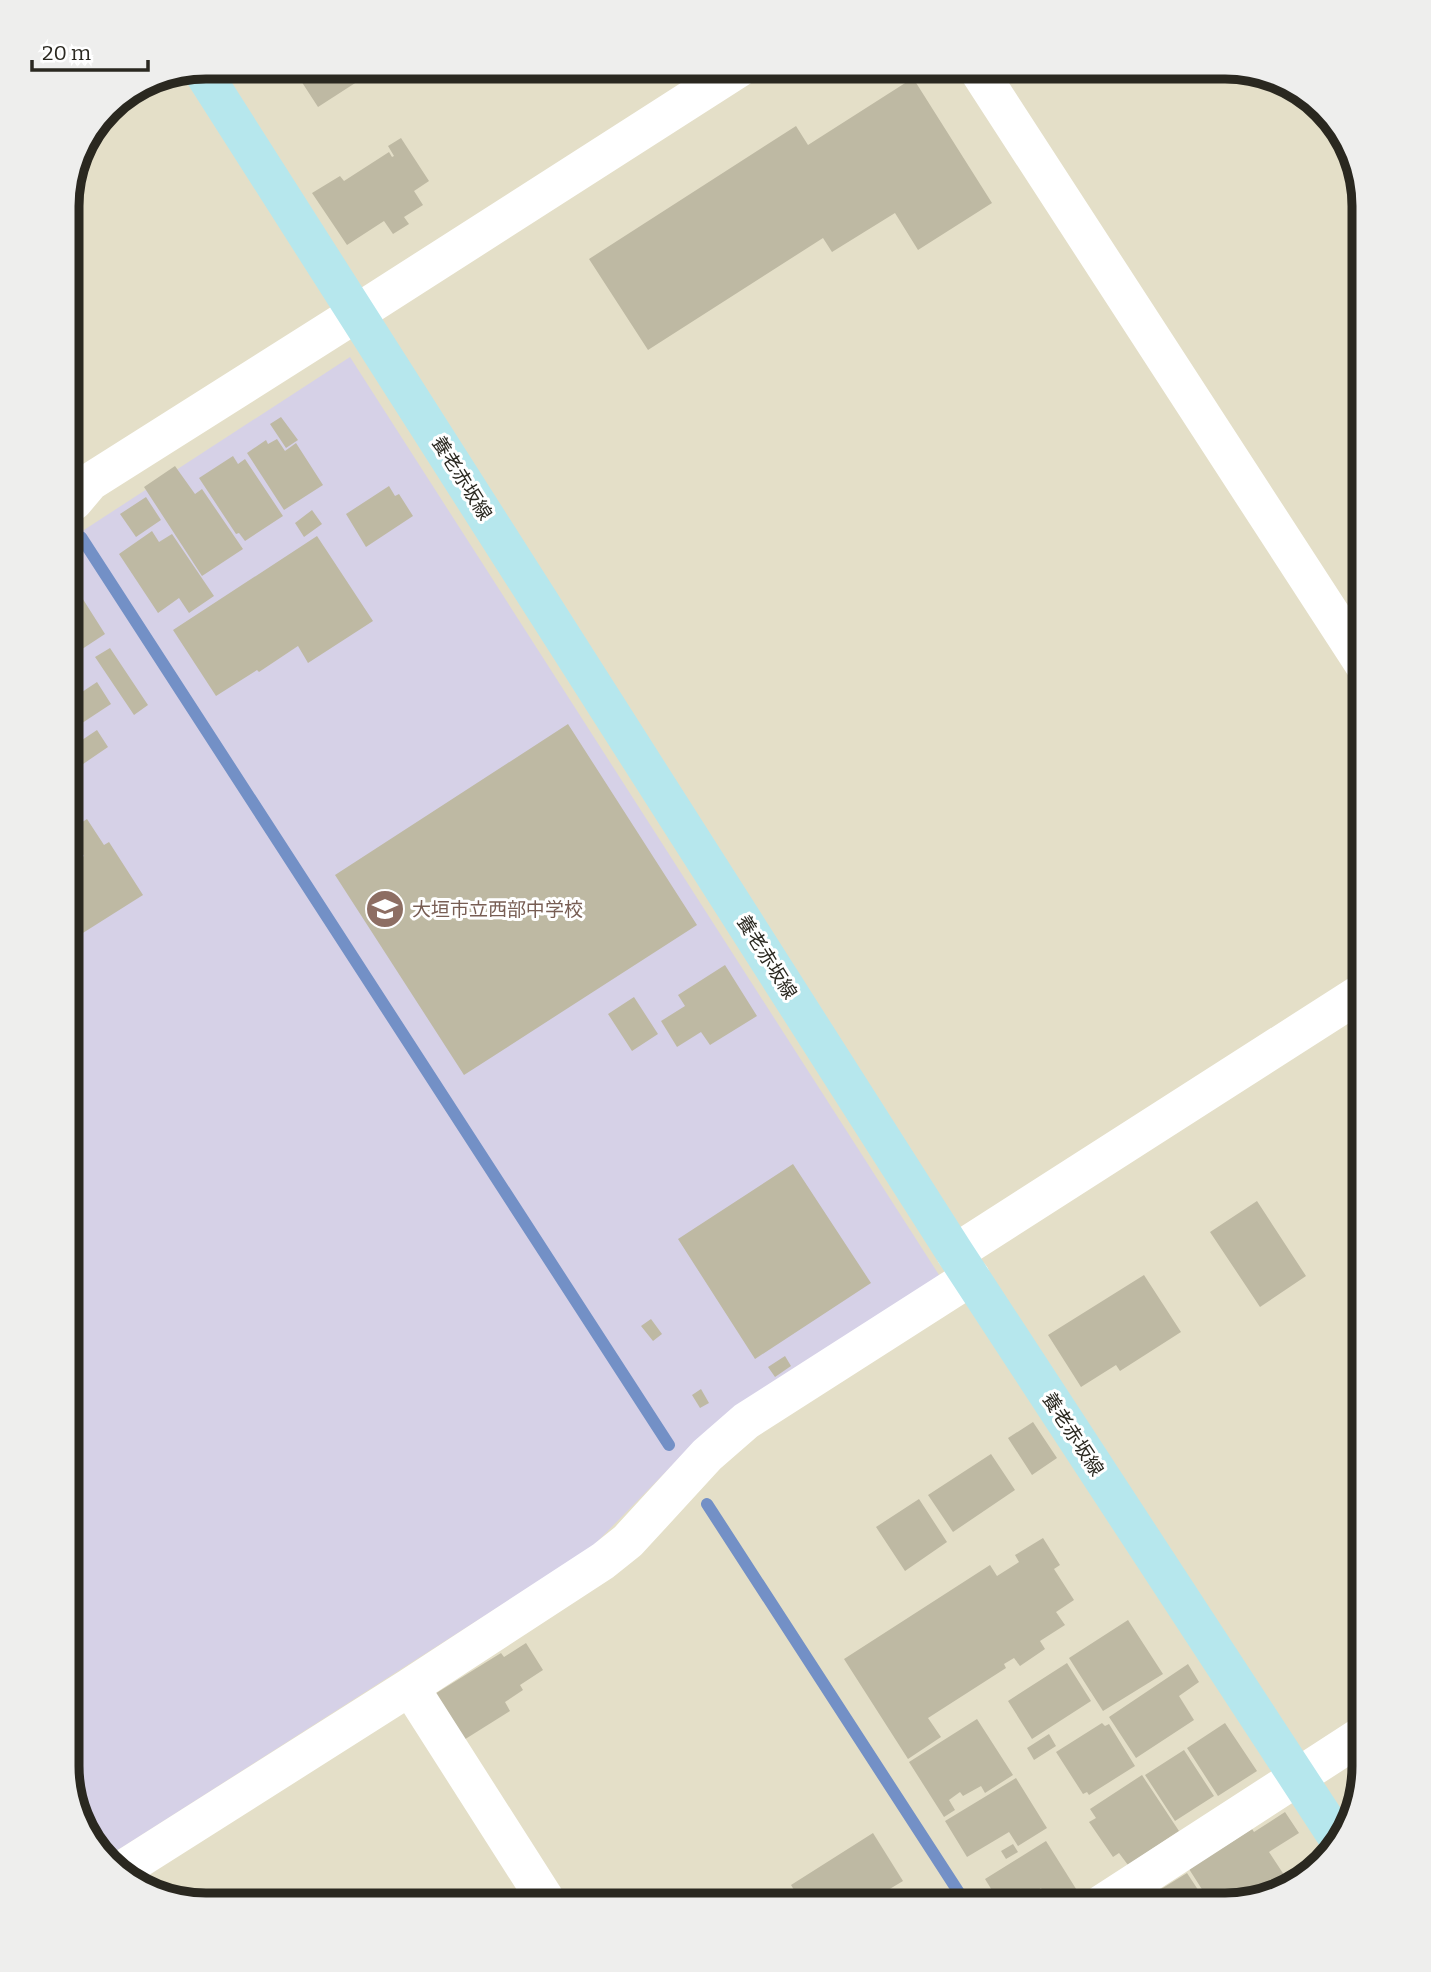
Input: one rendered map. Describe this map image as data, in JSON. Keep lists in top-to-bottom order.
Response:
{
  "streets": {
    "main road": ["養老赤坂線"]
  },
  "places": {
    "school or university": ["大垣市立西部中学校"]
  },
  "scale_bar": "20 m"
}
